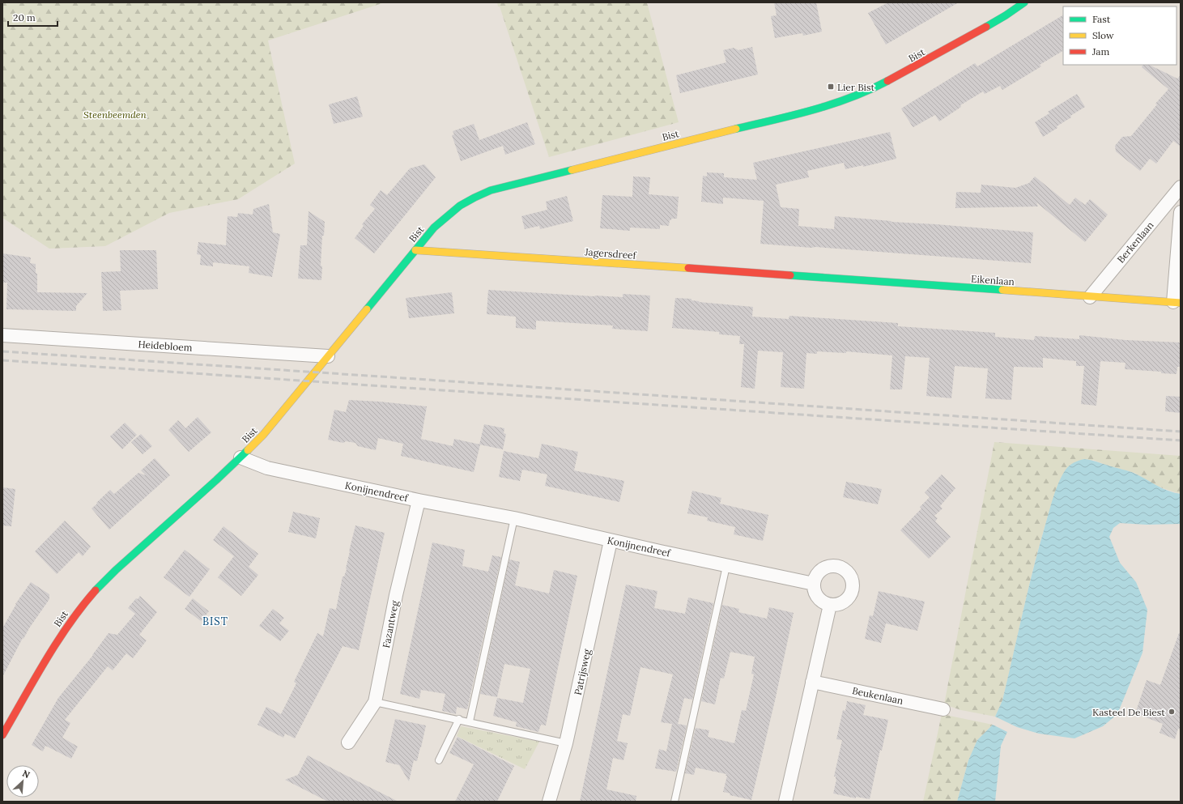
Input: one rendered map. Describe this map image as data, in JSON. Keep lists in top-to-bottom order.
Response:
{
  "streets": {
    "street": [
      "Bist",
      "Berkenlaan",
      "Jagersdreef",
      "Eikenlaan",
      "Heidebloem",
      "Konijnendreef",
      "Fazantweg",
      "Patrijsweg",
      "Beukenlaan"
    ]
  },
  "crossings": [
    ["Bist", "Jagersdreef"],
    ["Bist", "Heidebloem"],
    ["Bist", "Konijnendreef"],
    ["Berkenlaan", "Eikenlaan"],
    ["Jagersdreef", "Eikenlaan"],
    ["Konijnendreef", "Fazantweg"],
    ["Konijnendreef", "Patrijsweg"]
  ],
  "districts": ["BIST"],
  "parks": ["Steenbeemden"],
  "places": {
    "transit": ["Lier Bist"],
    "other": ["Kasteel De Biest"]
  },
  "legend": ["Fast", "Slow", "Jam"],
  "scale_bar": "20 m",
  "north": "top right"
}
